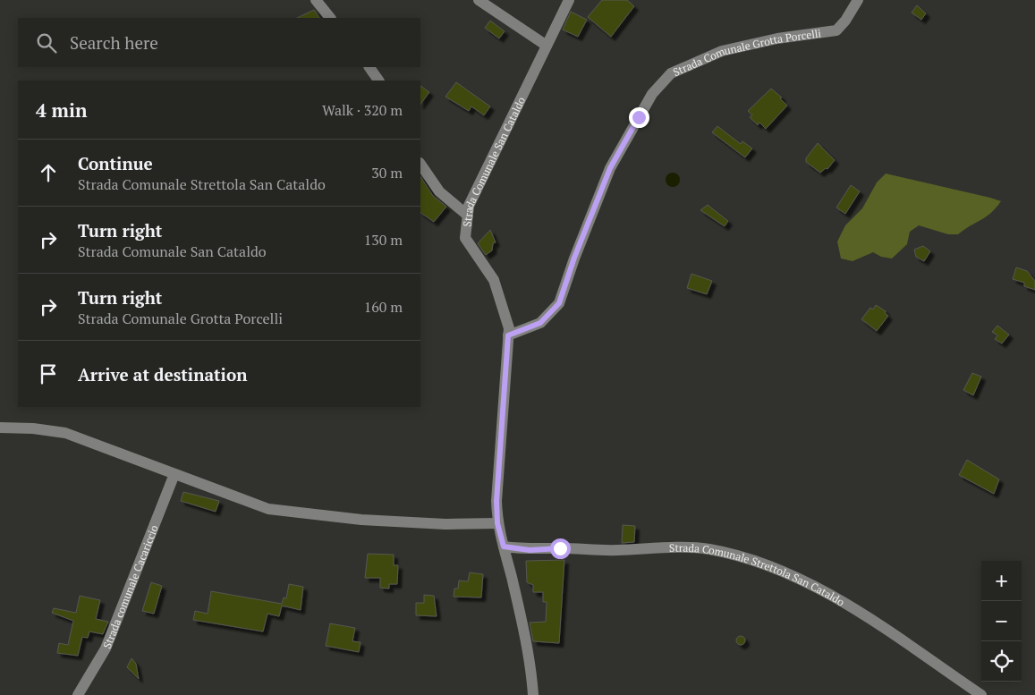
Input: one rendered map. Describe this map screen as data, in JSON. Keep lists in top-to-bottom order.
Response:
{
  "streets": {
    "street": [
      "Strada Comunale Grotta Porcelli",
      "Strada Comunale San Cataldo",
      "Strada Comunale Strettola San Cataldo",
      "Strada comunale Cacariccio"
    ]
  },
  "crossings": [
    ["Strada Comunale Grotta Porcelli", "Strada Comunale San Cataldo"],
    ["Strada Comunale San Cataldo", "Strada Comunale Strettola San Cataldo"]
  ],
  "page": {
    "search": "Search here",
    "heading": ["4 min", "Walk · 320 m"],
    "list": [
      ["Continue", "Strada Comunale Strettola San Cataldo", "30 m"],
      ["Turn right", "Strada Comunale San Cataldo", "130 m"],
      ["Turn right", "Strada Comunale Grotta Porcelli", "160 m"],
      "Arrive at destination"
    ],
    "map_buttons": ["+", "−"]
  }
}
